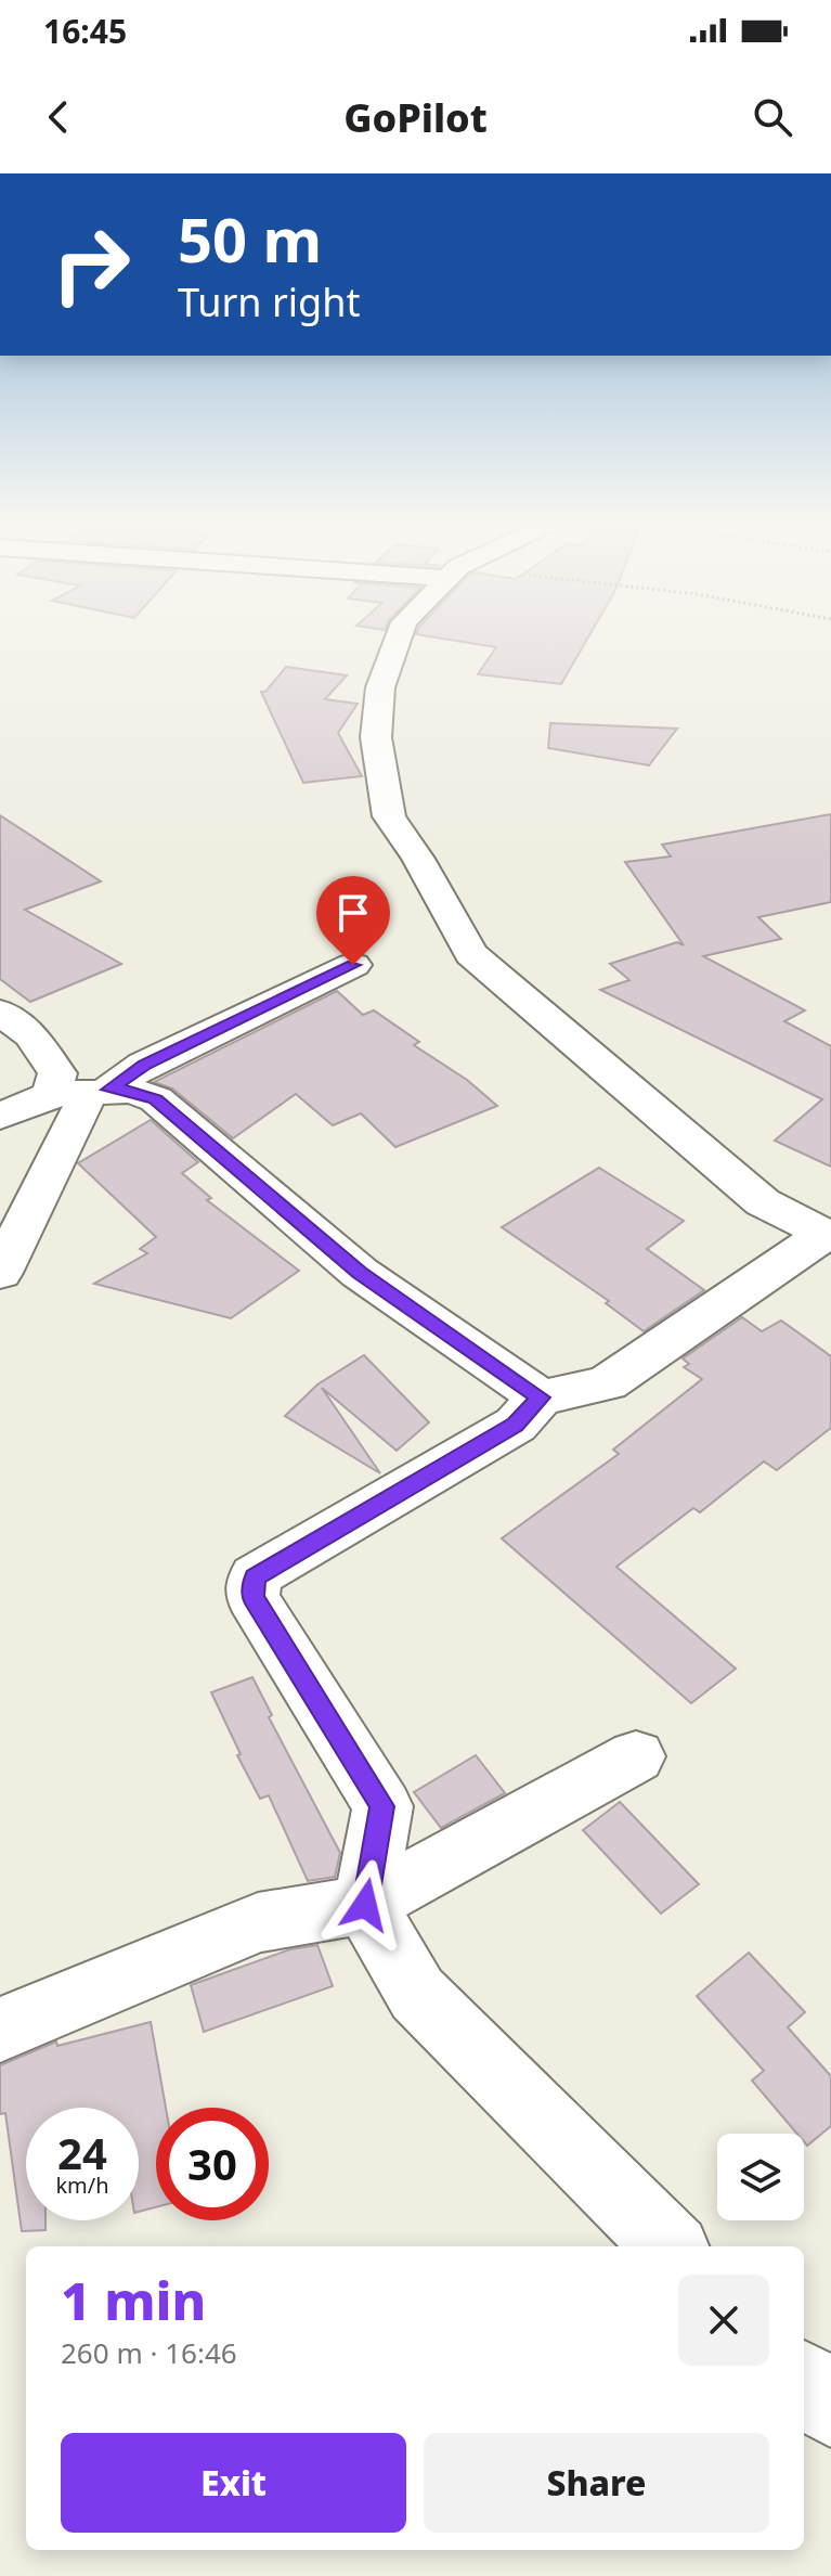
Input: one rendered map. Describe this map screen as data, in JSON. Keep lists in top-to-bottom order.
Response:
{
  "page": {
    "status": "16:45",
    "header": "GoPilot",
    "turn": ["50 m", "Turn right"],
    "speed": "24 km/h",
    "limit": "30",
    "heading": ["1 min", "260 m · 16:46"],
    "buttons": ["Exit", "Share"]
  }
}
